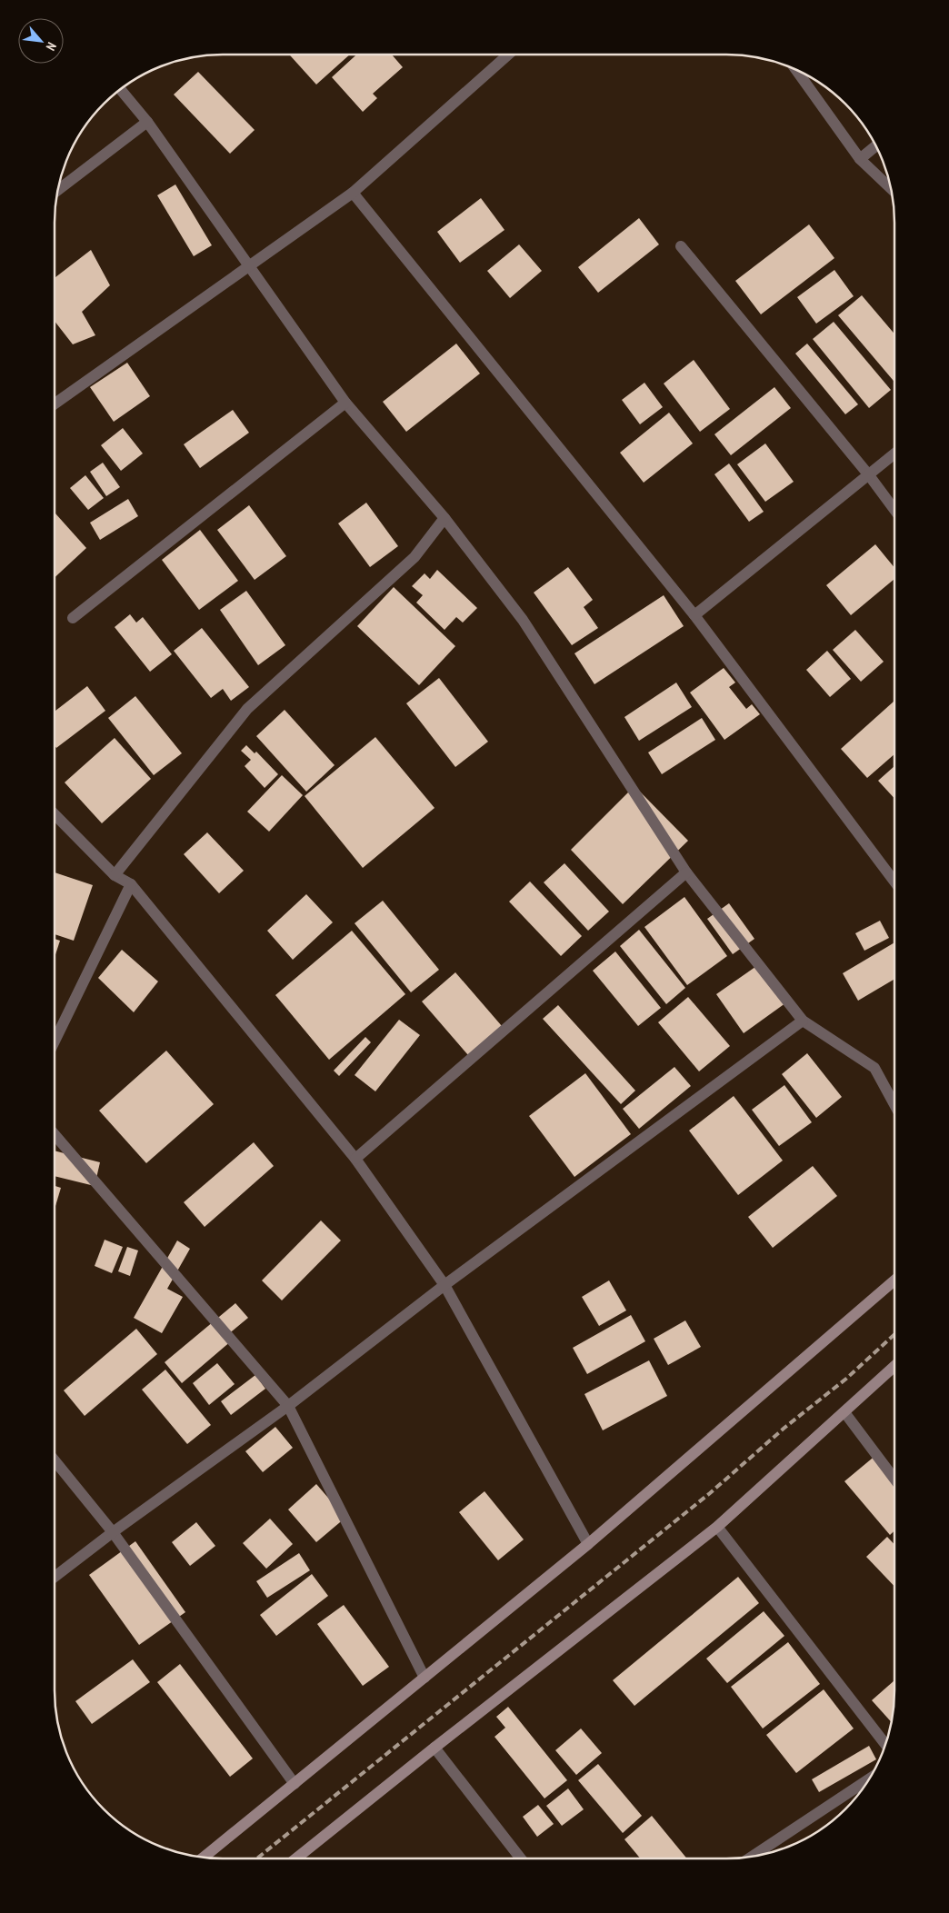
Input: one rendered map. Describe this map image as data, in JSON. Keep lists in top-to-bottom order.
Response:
{
  "north": "bottom right"
}
